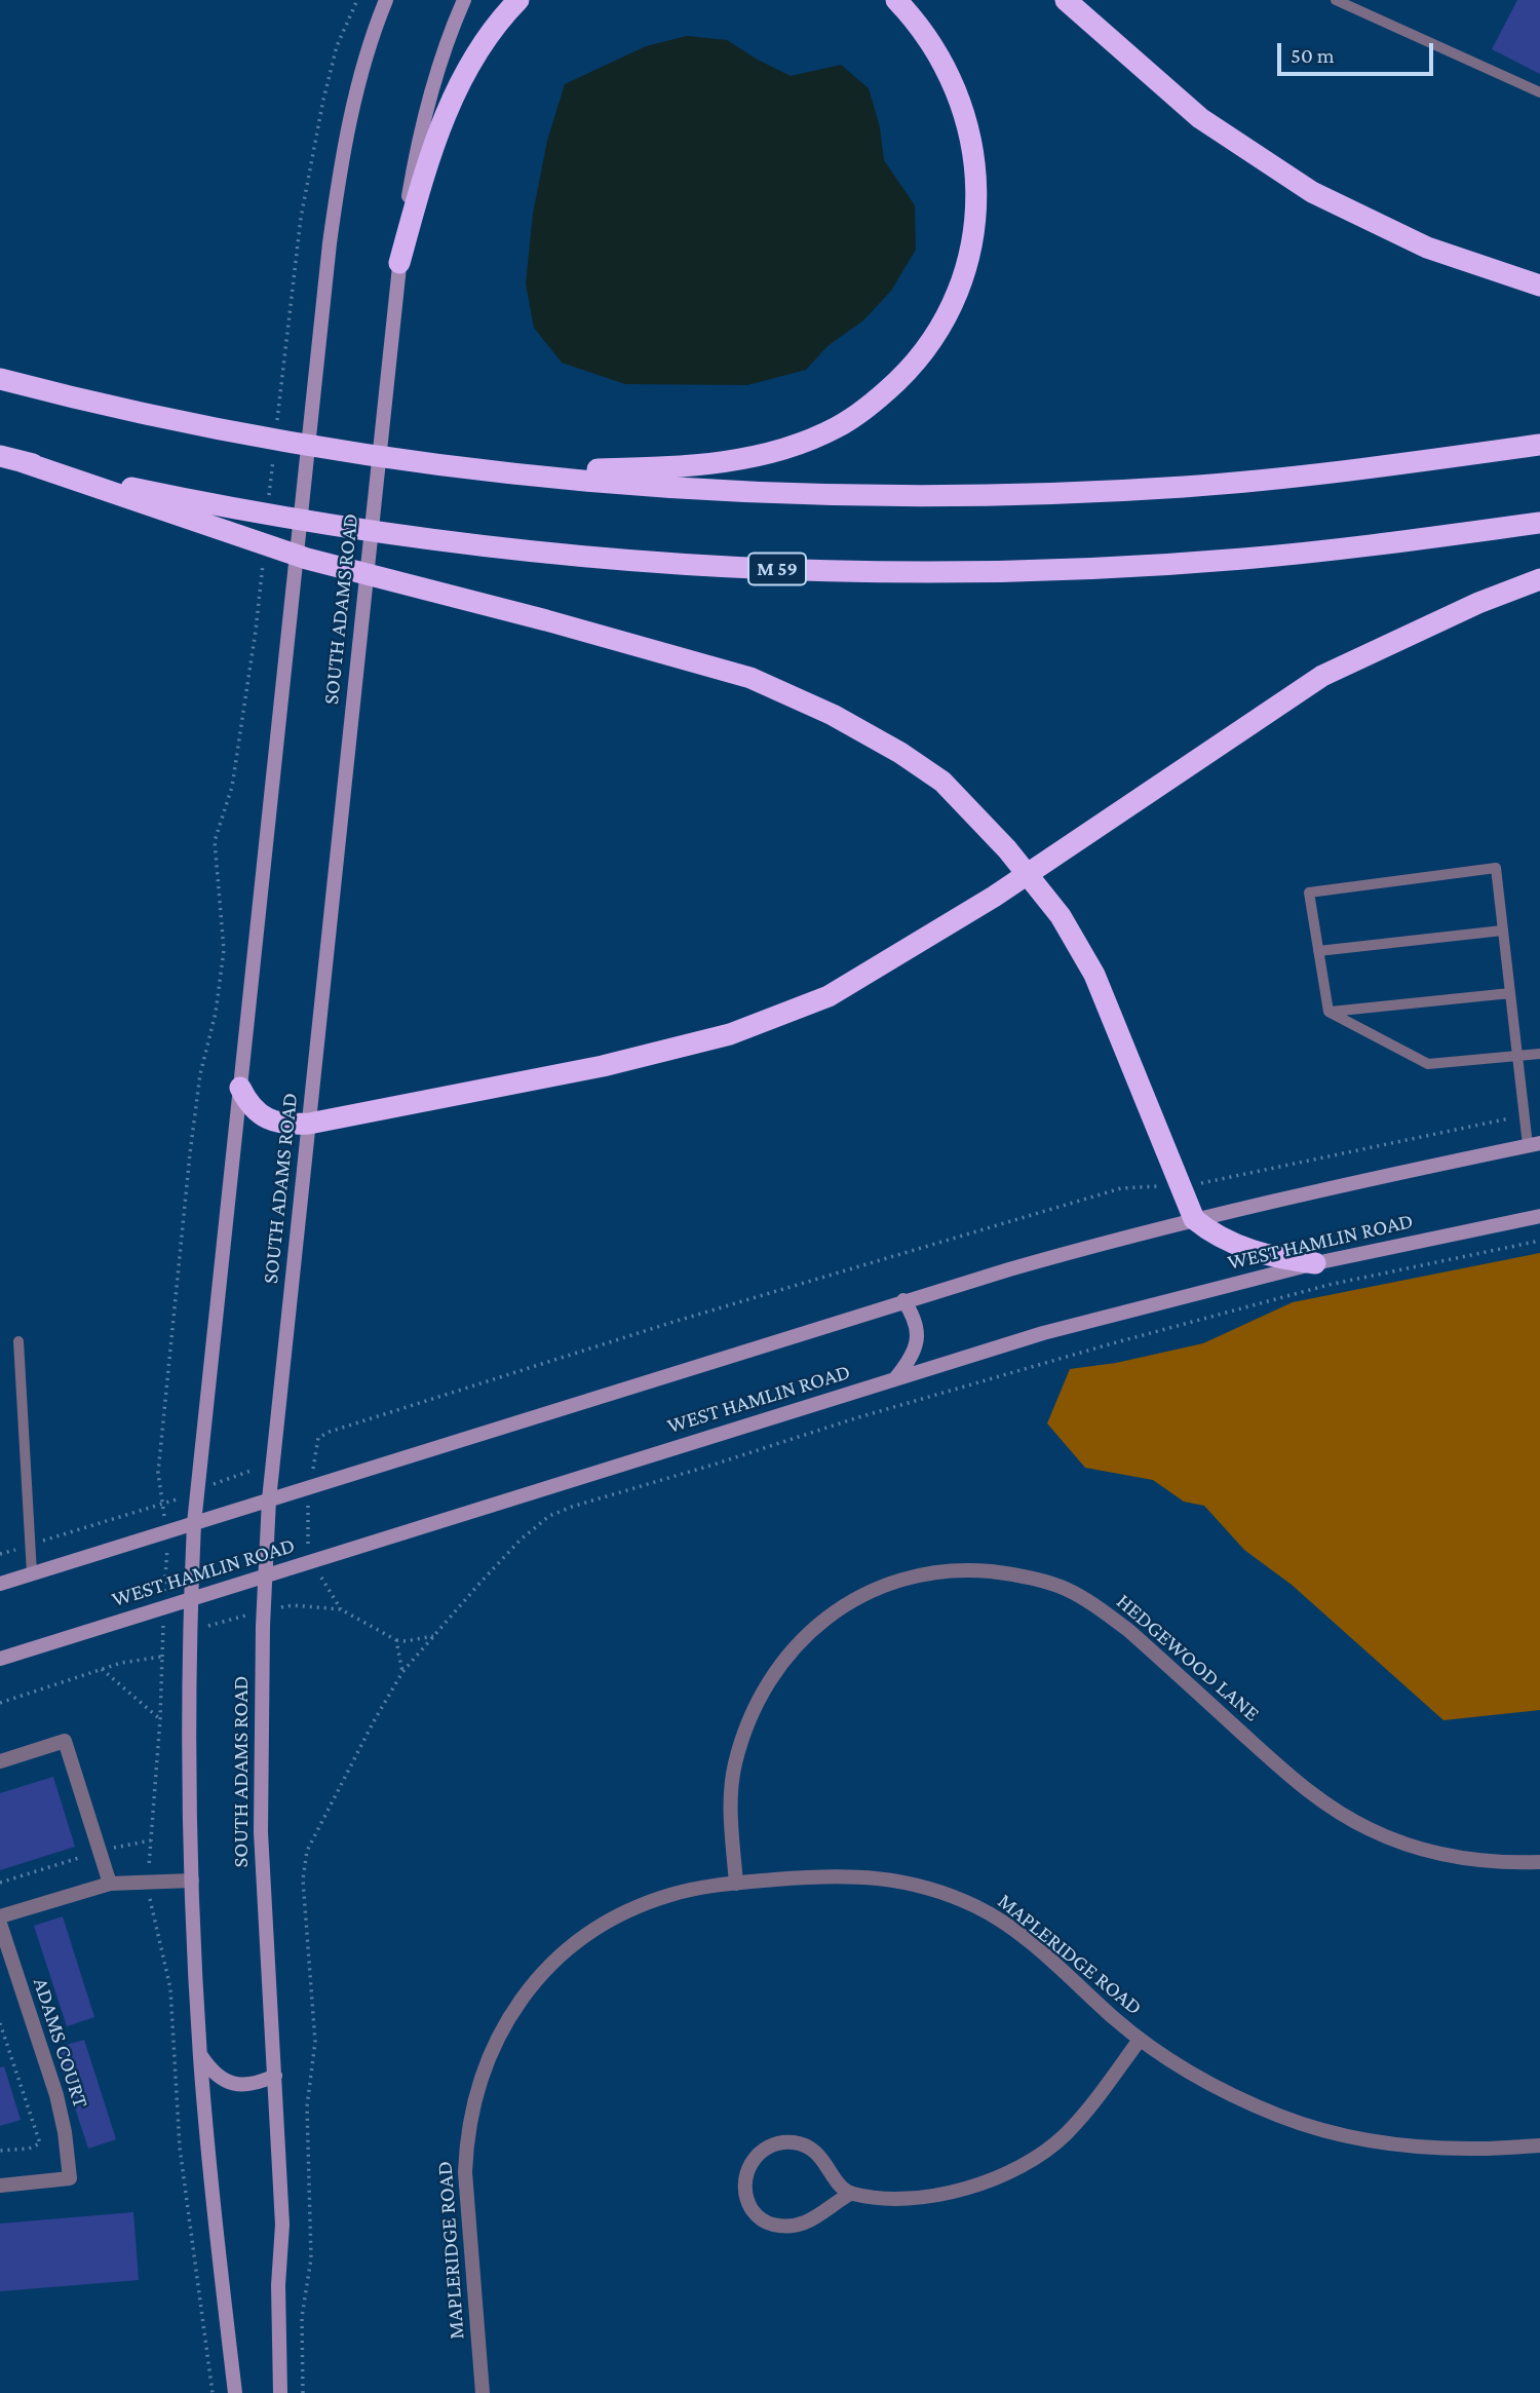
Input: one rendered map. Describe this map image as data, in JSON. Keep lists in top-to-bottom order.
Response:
{
  "streets": {
    "highway": ["M 59"],
    "main road": ["SOUTH ADAMS ROAD", "WEST HAMLIN ROAD"],
    "street": ["HEDGEWOOD LANE", "MAPLERIDGE ROAD", "ADAMS COURT"]
  },
  "crossings": [
    ["SOUTH ADAMS ROAD", "WEST HAMLIN ROAD"],
    ["HEDGEWOOD LANE", "MAPLERIDGE ROAD"]
  ],
  "scale_bar": "50 m"
}
